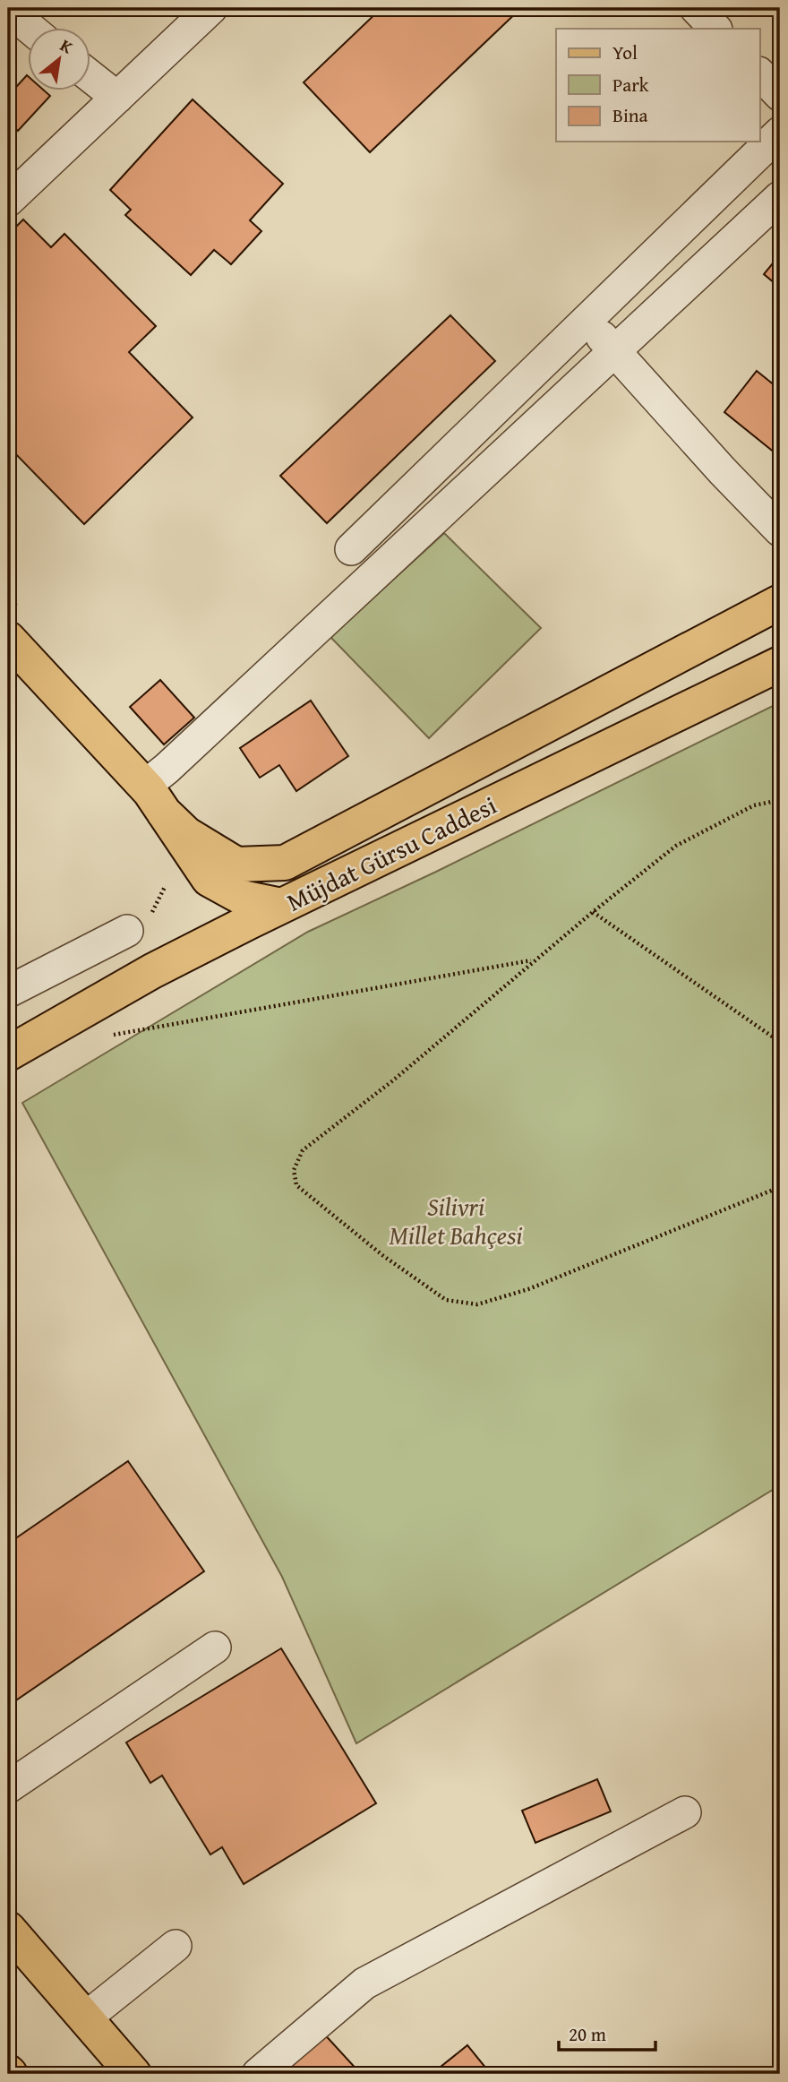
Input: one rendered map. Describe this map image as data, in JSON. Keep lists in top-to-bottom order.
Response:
{
  "streets": {
    "main road": ["Müjdat Gürsu Caddesi"]
  },
  "parks": ["Silivri Millet Bahçesi"],
  "legend": ["Yol", "Park", "Bina"],
  "scale_bar": "20 m",
  "north": "top right"
}
